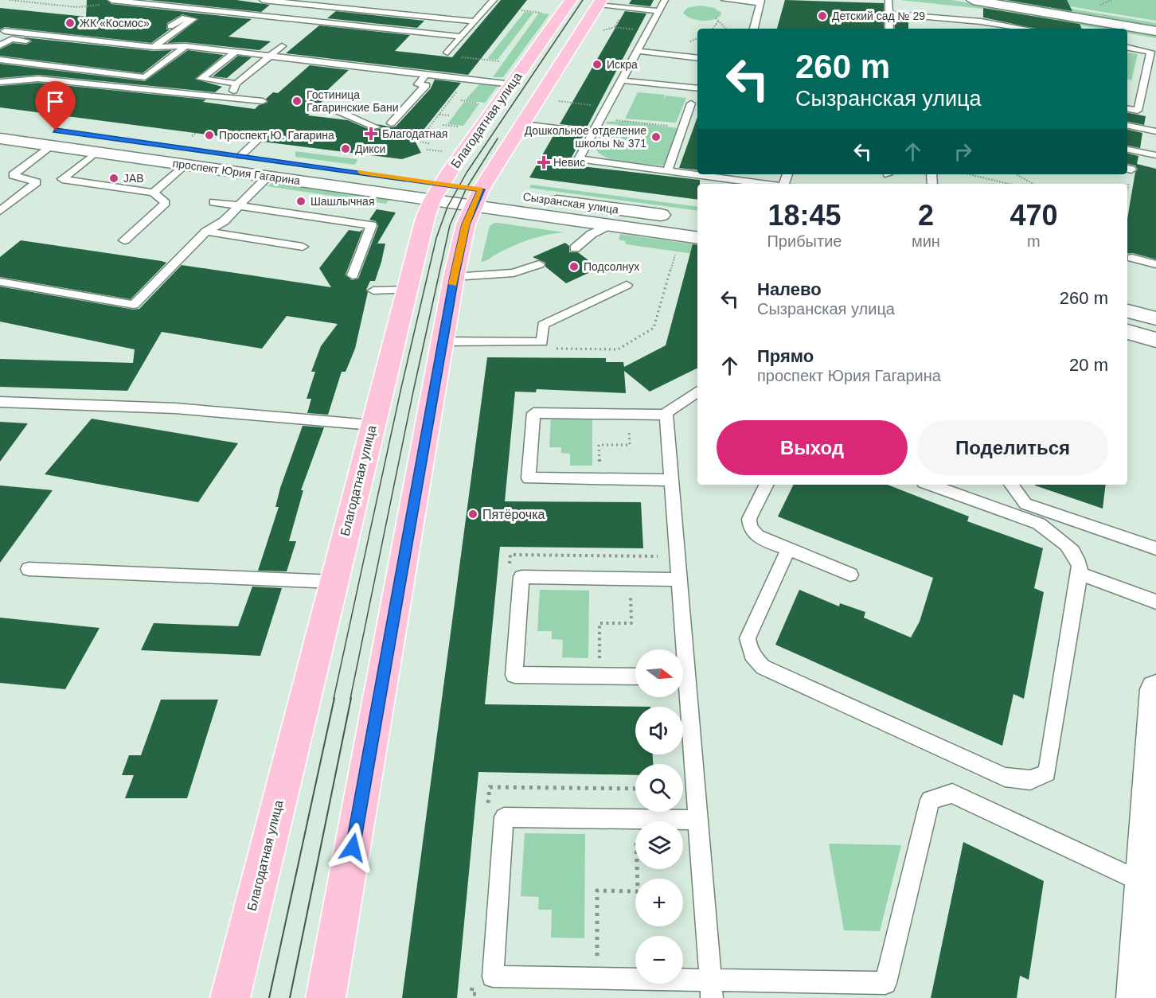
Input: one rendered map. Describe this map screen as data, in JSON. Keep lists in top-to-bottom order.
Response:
{
  "streets": {
    "main road": ["Благодатная улица"],
    "street": ["проспект Юрия Гагарина", "Сызранская улица"]
  },
  "crossings": [
    ["Благодатная улица", "проспект Юрия Гагарина"],
    ["Благодатная улица", "Сызранская улица"],
    ["проспект Юрия Гагарина", "Сызранская улица"]
  ],
  "places": {
    "other": [
      "Детский сад № 29",
      "ЖК «Космос»",
      "Искра",
      "Гостиница Гагаринские Бани",
      "Проспект Ю. Гагарина",
      "Дошкольное отделение школы № 371",
      "Дикси",
      "JAB",
      "Шашлычная",
      "Подсолнух",
      "Пятёрочка"
    ],
    "health": ["Благодатная", "Невис"]
  },
  "north": "right",
  "page": {
    "turn": ["260 m", "Сызранская улица"],
    "eta": [
      "18:45",
      "Прибытие",
      "2",
      "мин",
      "470",
      "m"
    ],
    "list": [
      {
        "name": "Налево",
        "note": "Сызранская улица",
        "value": "260 m"
      },
      {
        "name": "Прямо",
        "note": "проспект Юрия Гагарина",
        "value": "20 m"
      }
    ],
    "buttons": ["Выход", "Поделиться"],
    "map_buttons": ["+", "−"]
  }
}
